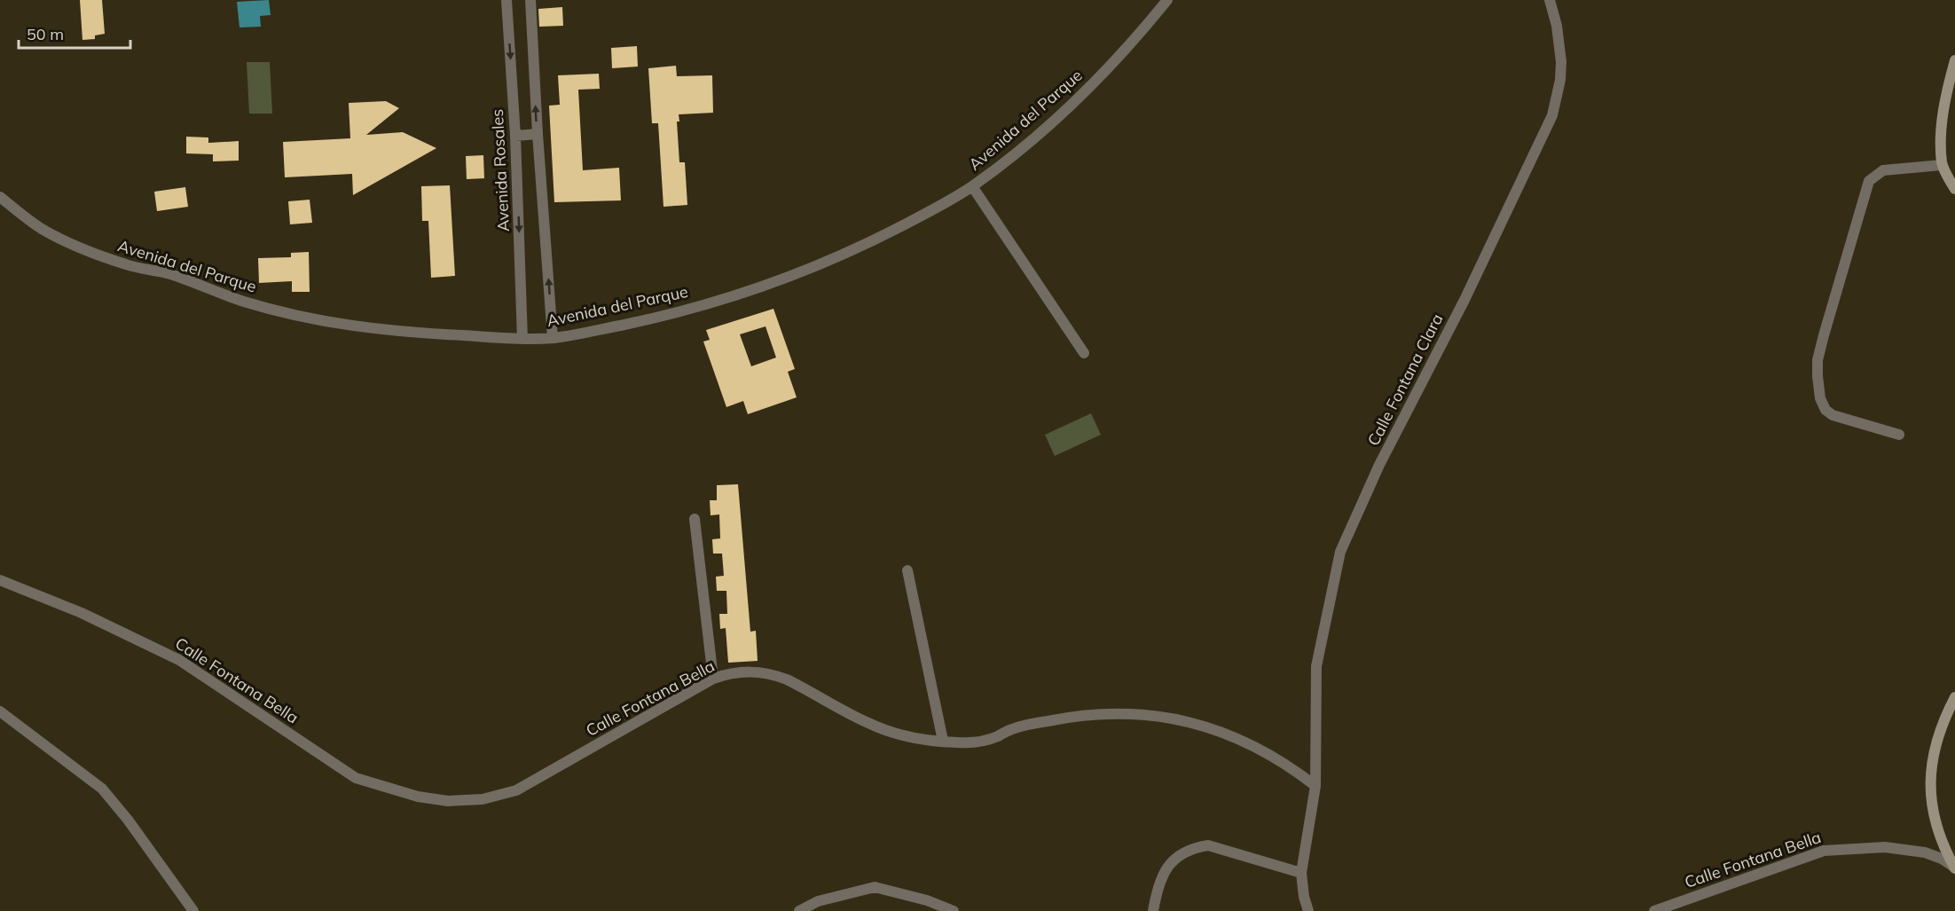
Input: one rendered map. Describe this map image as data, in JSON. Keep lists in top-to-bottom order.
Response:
{
  "streets": {
    "street": [
      "Avenida del Parque",
      "Avenida Rosales",
      "Calle Fontana Clara",
      "Calle Fontana Bella"
    ]
  },
  "crossings": [
    ["Avenida del Parque", "Avenida Rosales"],
    ["Calle Fontana Clara", "Calle Fontana Bella"]
  ],
  "scale_bar": "50 m"
}
